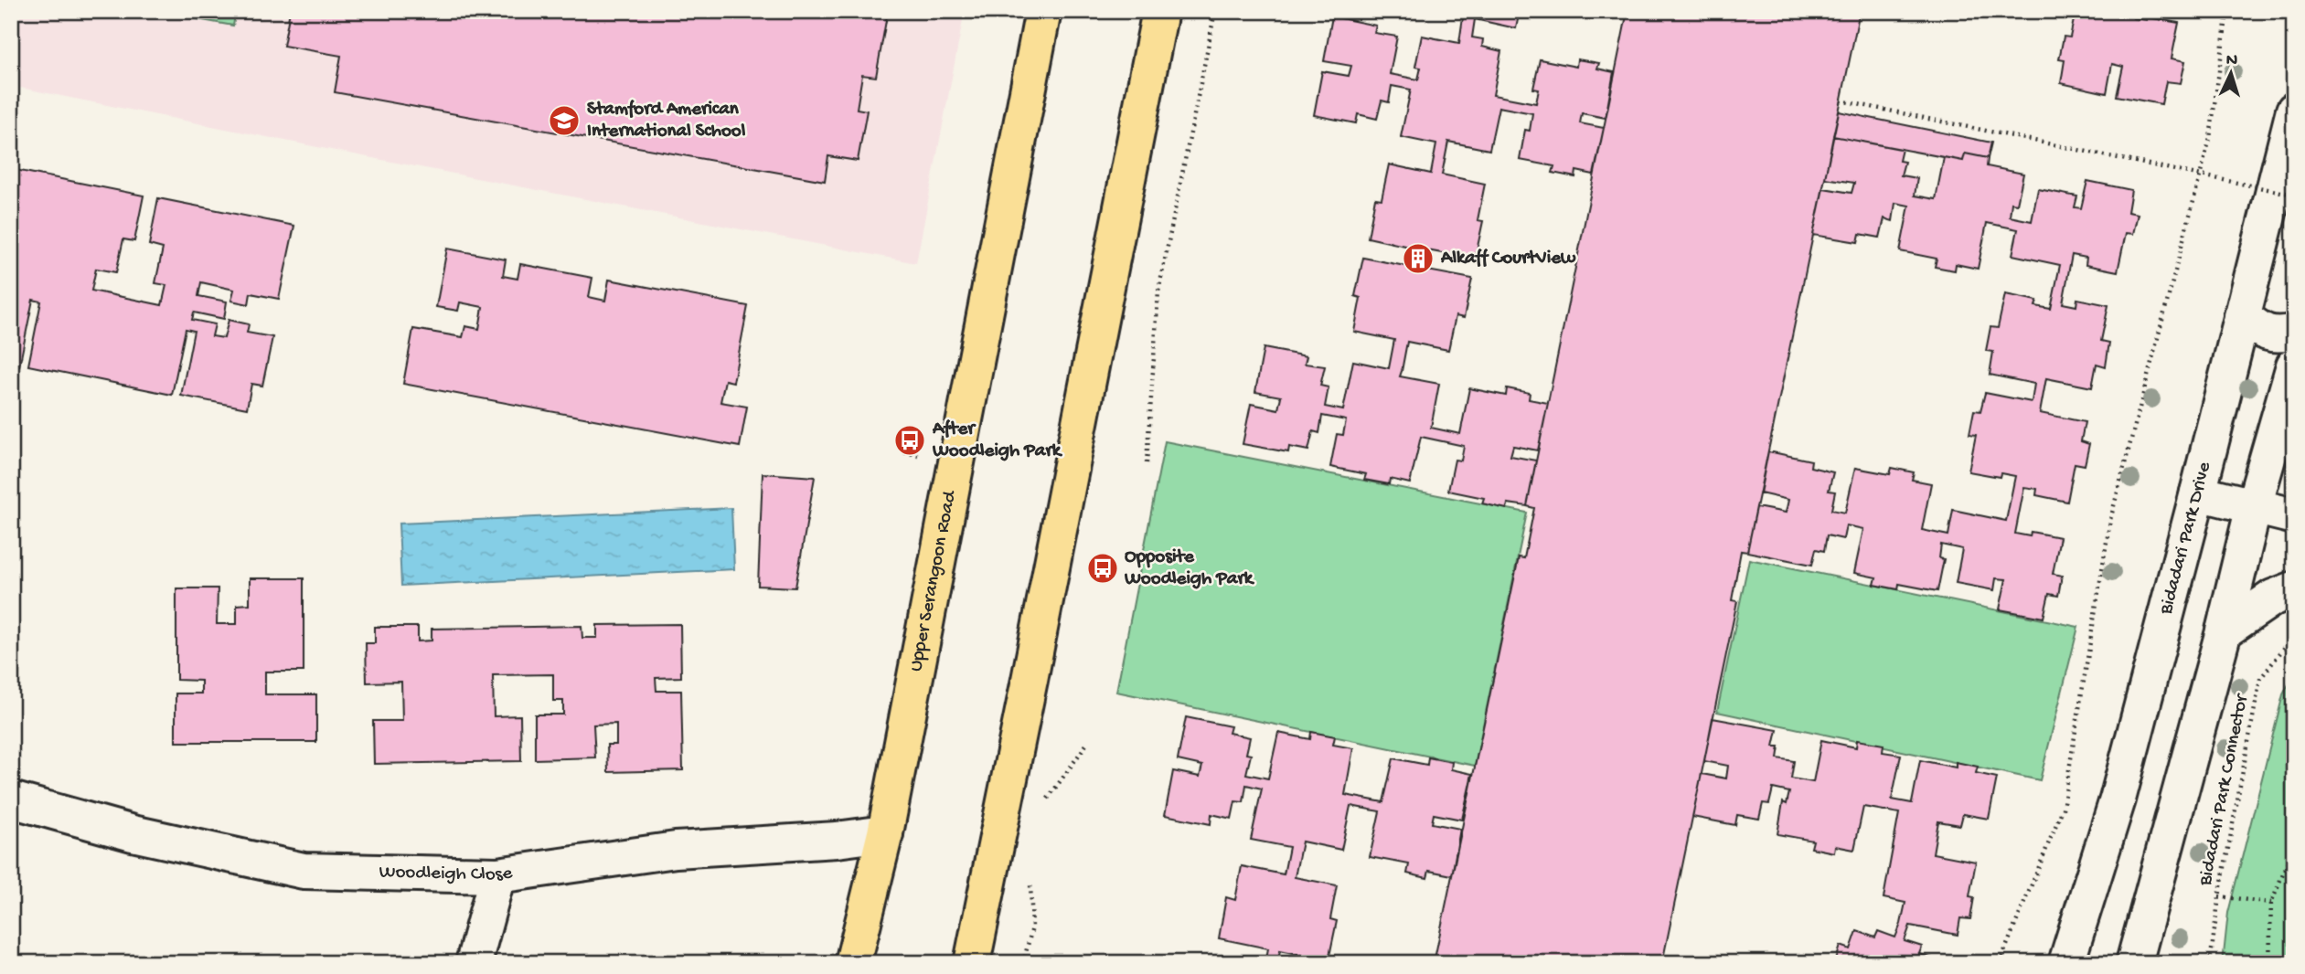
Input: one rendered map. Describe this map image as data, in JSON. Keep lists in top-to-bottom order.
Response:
{
  "streets": {
    "main road": ["Upper Serangoon Road"],
    "street": ["Bidadari Park Drive", "Woodleigh Close"],
    "path": ["Bidadari Park Connector"]
  },
  "crossings": [
    ["Upper Serangoon Road", "Woodleigh Close"]
  ],
  "places": {
    "school or university": ["Stamford American International School"],
    "building": ["Alkaff CourtView"],
    "bus stop": ["After Woodleigh Park", "Opposite Woodleigh Park"]
  },
  "north": "top"
}
